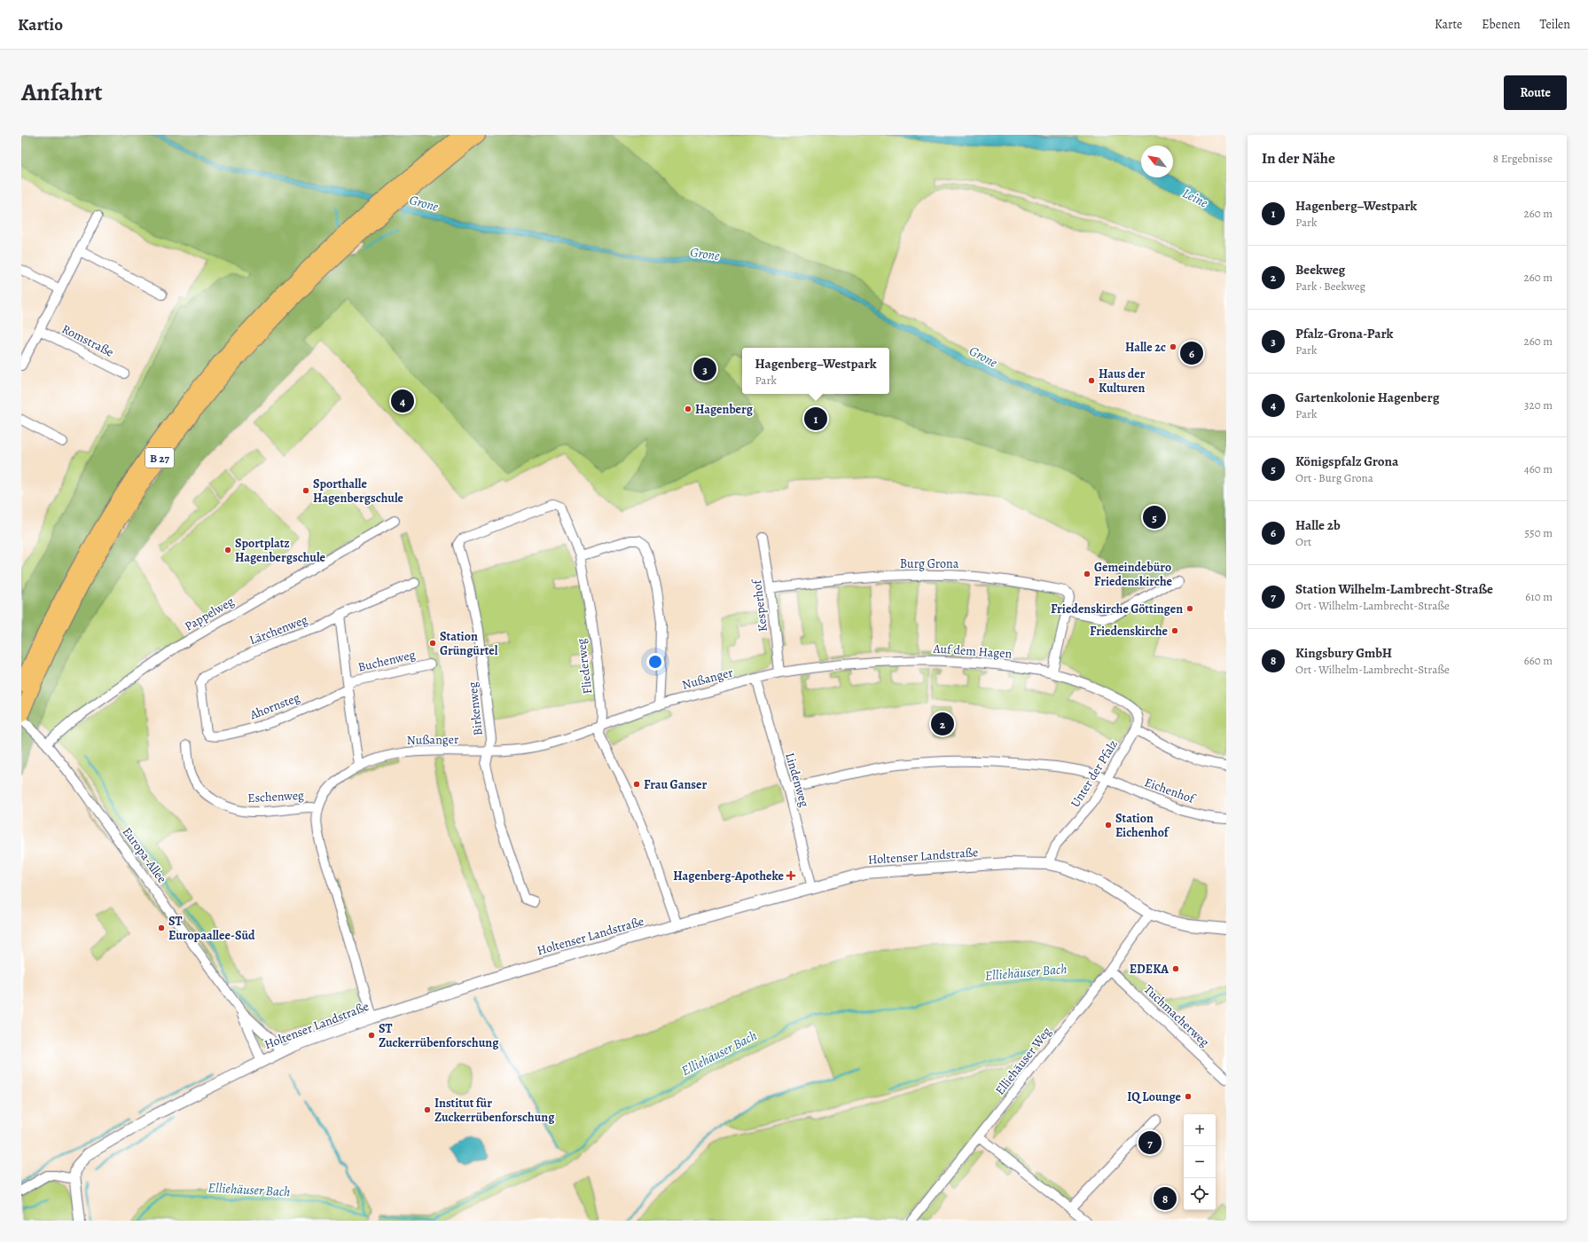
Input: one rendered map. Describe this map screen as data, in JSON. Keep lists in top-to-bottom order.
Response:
{
  "streets": {
    "highway": ["B 27"],
    "street": [
      "Romstraße",
      "Burg Grona",
      "Kesperhof",
      "Pappelweg",
      "Lärchenweg",
      "Auf dem Hagen",
      "Buchenweg",
      "Fliederweg",
      "Nußanger",
      "Ahornsteg",
      "Birkenweg",
      "Unter der Pfalz",
      "Lindenweg",
      "Eichenhof",
      "Eschenweg",
      "Europa-Allee",
      "Holtenser Landstraße",
      "Tuchmacherweg",
      "Elliehäuser Weg"
    ]
  },
  "crossings": [
    ["Burg Grona", "Kesperhof"],
    ["Burg Grona", "Auf dem Hagen"],
    ["Kesperhof", "Auf dem Hagen"],
    ["Pappelweg", "Europa-Allee"],
    ["Lärchenweg", "Buchenweg"],
    ["Lärchenweg", "Ahornsteg"],
    ["Auf dem Hagen", "Nußanger"],
    ["Auf dem Hagen", "Unter der Pfalz"],
    ["Auf dem Hagen", "Lindenweg"],
    ["Buchenweg", "Nußanger"],
    ["Buchenweg", "Ahornsteg"],
    ["Fliederweg", "Nußanger"],
    ["Fliederweg", "Birkenweg"],
    ["Fliederweg", "Holtenser Landstraße"],
    ["Nußanger", "Birkenweg"],
    ["Nußanger", "Lindenweg"],
    ["Nußanger", "Eschenweg"],
    ["Nußanger", "Holtenser Landstraße"],
    ["Unter der Pfalz", "Eichenhof"],
    ["Unter der Pfalz", "Holtenser Landstraße"],
    ["Lindenweg", "Eichenhof"],
    ["Lindenweg", "Holtenser Landstraße"],
    ["Europa-Allee", "Holtenser Landstraße"],
    ["Holtenser Landstraße", "Elliehäuser Weg"],
    ["Tuchmacherweg", "Elliehäuser Weg"]
  ],
  "water": ["Leine", "Grone", "Elliehäuser Bach"],
  "places": {
    "other": [
      "Halle 2c",
      "Haus der Kulturen",
      "Hagenberg",
      "Sporthalle Hagenbergschule",
      "Sportplatz Hagenbergschule",
      "Gemeindebüro Friedenskirche",
      "Friedenskirche Göttingen",
      "Friedenskirche",
      "Station Grüngürtel",
      "Frau Ganser",
      "Station Eichenhof",
      "ST Europaallee-Süd",
      "EDEKA",
      "ST Zuckerrübenforschung",
      "IQ Lounge",
      "Institut für Zuckerrübenforschung"
    ],
    "health": ["Hagenberg-Apotheke"]
  },
  "north": "top left",
  "page": {
    "header": "Kartio",
    "nav": ["Karte", "Ebenen", "Teilen"],
    "title": "Anfahrt",
    "buttons": "Route",
    "heading": ["In der Nähe", "8 Ergebnisse"],
    "list": [
      {
        "mark": "1",
        "name": "Hagenberg–Westpark",
        "note": "Park",
        "value": "260 m"
      },
      {
        "mark": "2",
        "name": "Beekweg",
        "note": "Park · Beekweg",
        "value": "260 m"
      },
      {
        "mark": "3",
        "name": "Pfalz-Grona-Park",
        "note": "Park",
        "value": "260 m"
      },
      {
        "mark": "4",
        "name": "Gartenkolonie Hagenberg",
        "note": "Park",
        "value": "320 m"
      },
      {
        "mark": "5",
        "name": "Königspfalz Grona",
        "note": "Ort · Burg Grona",
        "value": "460 m"
      },
      {
        "mark": "6",
        "name": "Halle 2b",
        "note": "Ort",
        "value": "550 m"
      },
      {
        "mark": "7",
        "name": "Station Wilhelm-Lambrecht-Straße",
        "note": "Ort · Wilhelm-Lambrecht-Straße",
        "value": "610 m"
      },
      {
        "mark": "8",
        "name": "Kingsbury GmbH",
        "note": "Ort · Wilhelm-Lambrecht-Straße",
        "value": "660 m"
      }
    ],
    "pins": [
      "6",
      "3",
      "4",
      "1",
      "5",
      "2",
      "7",
      "8"
    ],
    "popup": ["Hagenberg–Westpark", "Park"],
    "map_buttons": ["+", "−"]
  }
}
